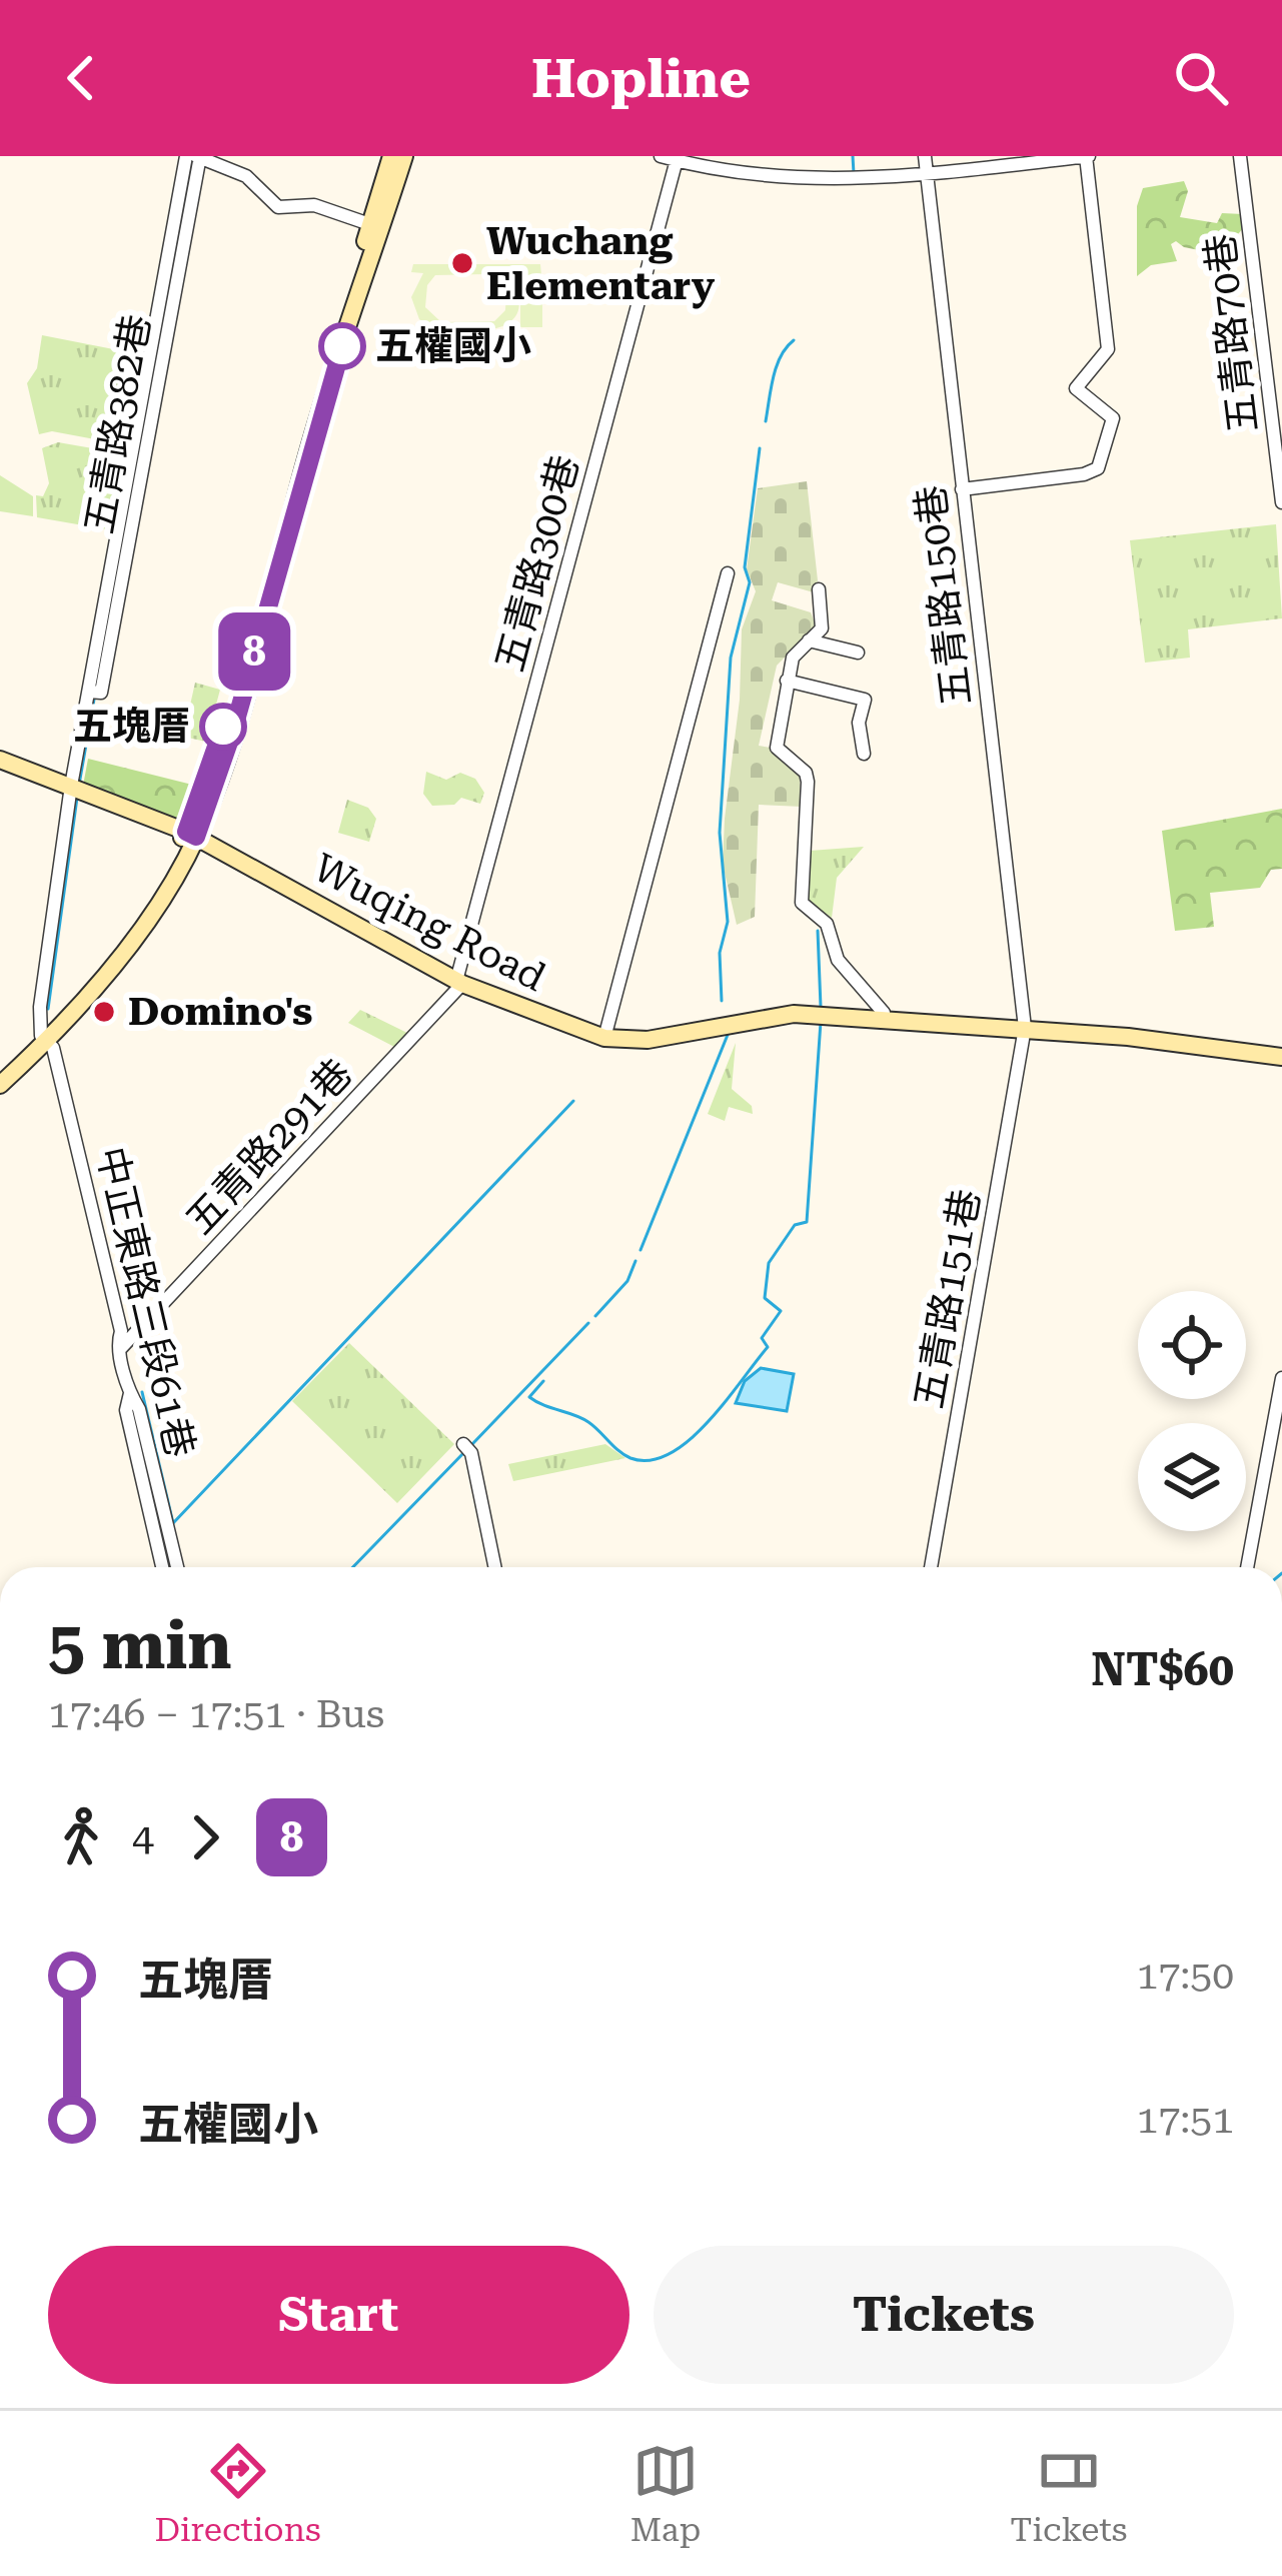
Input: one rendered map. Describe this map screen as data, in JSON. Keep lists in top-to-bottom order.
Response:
{
  "streets": {
    "street": [
      "五青路70巷",
      "五青路382巷",
      "五青路300巷",
      "五青路150巷",
      "Wuqing Road",
      "五青路291巷",
      "五青路151巷",
      "中正東路三段61巷"
    ]
  },
  "crossings": [
    ["五青路382巷", "Wuqing Road"],
    ["五青路382巷", "中正東路三段61巷"],
    ["五青路300巷", "Wuqing Road"],
    ["五青路300巷", "五青路291巷"],
    ["五青路150巷", "Wuqing Road"],
    ["五青路150巷", "五青路151巷"],
    ["Wuqing Road", "五青路291巷"],
    ["Wuqing Road", "五青路151巷"],
    ["五青路291巷", "中正東路三段61巷"]
  ],
  "places": [
    "Wuchang Elementary",
    "五權國小",
    "五塊厝",
    "Domino's"
  ],
  "lines": ["bus line 8"],
  "page": {
    "header": "Hopline",
    "on_map": "8",
    "heading": ["5 min", "17:46 – 17:51 · Bus", "NT$60"],
    "legs": ["4", "8"],
    "list": [
      {
        "name": "五塊厝",
        "value": "17:50"
      },
      {
        "name": "五權國小",
        "value": "17:51"
      }
    ],
    "buttons": ["Start", "Tickets"],
    "tabs": ["Directions", "Map", "Tickets"]
  }
}
